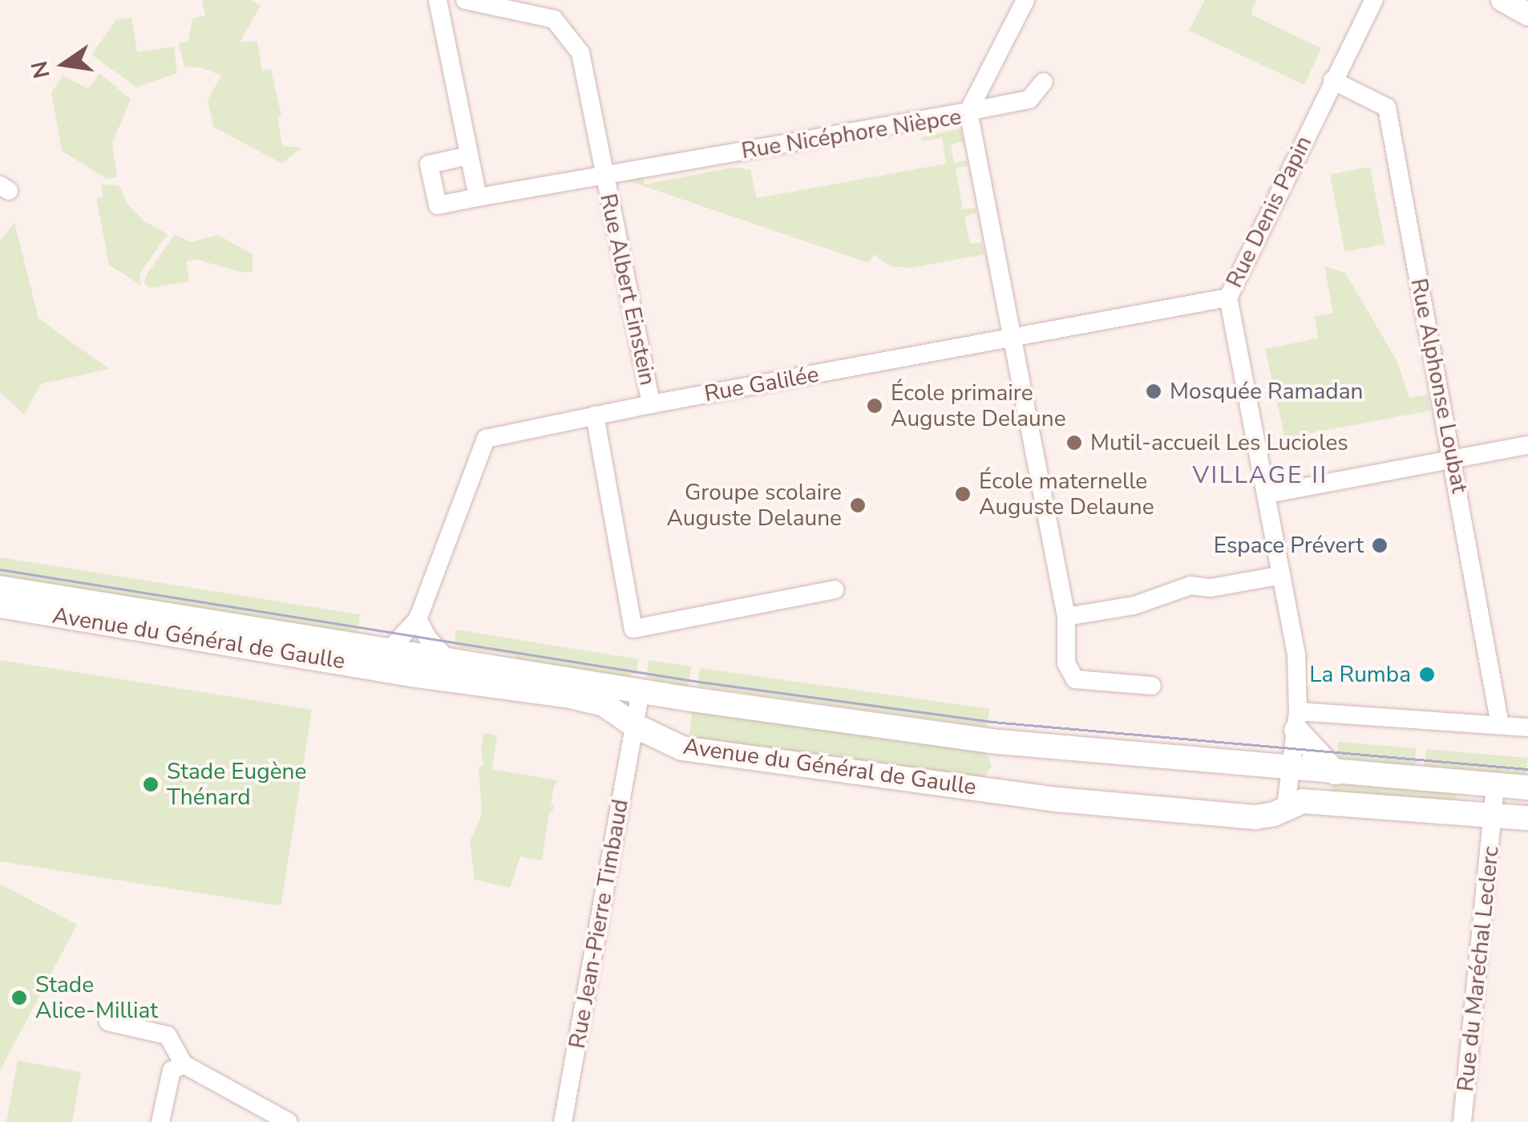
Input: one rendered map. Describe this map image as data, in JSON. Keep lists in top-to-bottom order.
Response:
{
  "streets": {
    "main road": ["Avenue du Général de Gaulle"],
    "street": [
      "Rue Nicéphore Nièpce",
      "Rue Denis Papin",
      "Rue Albert Einstein",
      "Rue Galilée",
      "Rue Alphonse Loubat",
      "Rue Jean-Pierre Timbaud",
      "Rue du Maréchal Leclerc"
    ]
  },
  "crossings": [
    ["Rue Nicéphore Nièpce", "Rue Albert Einstein"],
    ["Rue Nicéphore Nièpce", "Rue Galilée"],
    ["Rue Denis Papin", "Rue Galilée"],
    ["Rue Denis Papin", "Rue Alphonse Loubat"],
    ["Rue Denis Papin", "Avenue du Général de Gaulle"],
    ["Rue Albert Einstein", "Rue Galilée"],
    ["Rue Galilée", "Avenue du Général de Gaulle"],
    ["Avenue du Général de Gaulle", "Rue Jean-Pierre Timbaud"],
    ["Avenue du Général de Gaulle", "Rue du Maréchal Leclerc"]
  ],
  "districts": ["VILLAGE II"],
  "places": [
    "Mosquée Ramadan",
    "École primaire Auguste Delaune",
    "Mutil-accueil Les Lucioles",
    "École maternelle Auguste Delaune",
    "Groupe scolaire Auguste Delaune",
    "Espace Prévert",
    "La Rumba",
    "Stade Eugène Thénard",
    "Stade Alice-Milliat"
  ],
  "north": "left"
}
